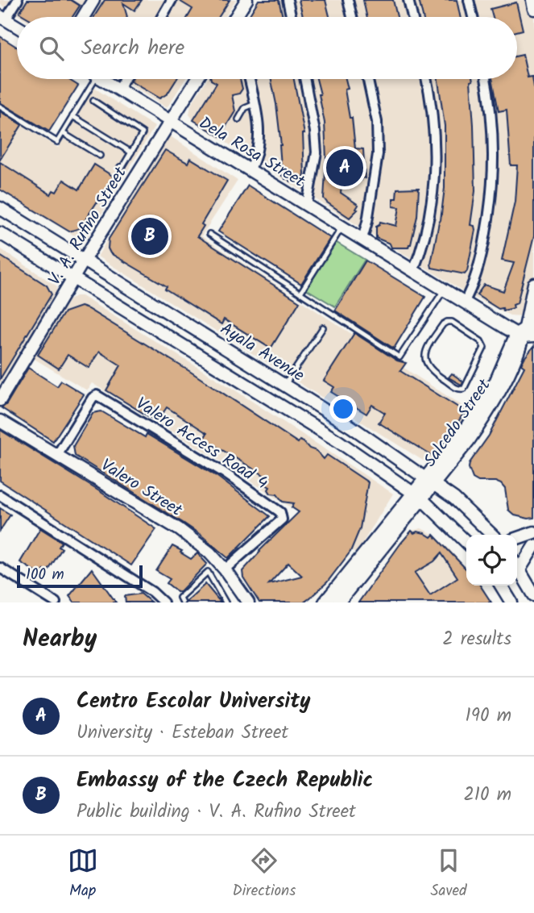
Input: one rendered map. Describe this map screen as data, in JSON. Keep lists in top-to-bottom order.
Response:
{
  "streets": {
    "street": [
      "Dela Rosa Street",
      "V. A. Rufino Street",
      "Ayala Avenue",
      "Salcedo Street",
      "Valero Access Road 4",
      "Valero Street"
    ]
  },
  "crossings": [
    ["Dela Rosa Street", "V. A. Rufino Street"],
    ["Dela Rosa Street", "Salcedo Street"],
    ["V. A. Rufino Street", "Ayala Avenue"],
    ["Ayala Avenue", "Salcedo Street"],
    ["Valero Access Road 4", "Valero Street"]
  ],
  "scale_bar": "100 m",
  "page": {
    "search": "Search here",
    "pins": ["A", "B"],
    "scale": "100 m",
    "heading": ["Nearby", "2 results"],
    "list": [
      {
        "mark": "A",
        "name": "Centro Escolar University",
        "note": "University · Esteban Street",
        "value": "190 m"
      },
      {
        "mark": "B",
        "name": "Embassy of the Czech Republic",
        "note": "Public building · V. A. Rufino Street",
        "value": "210 m"
      }
    ],
    "nav": ["Map", "Directions", "Saved"]
  }
}
